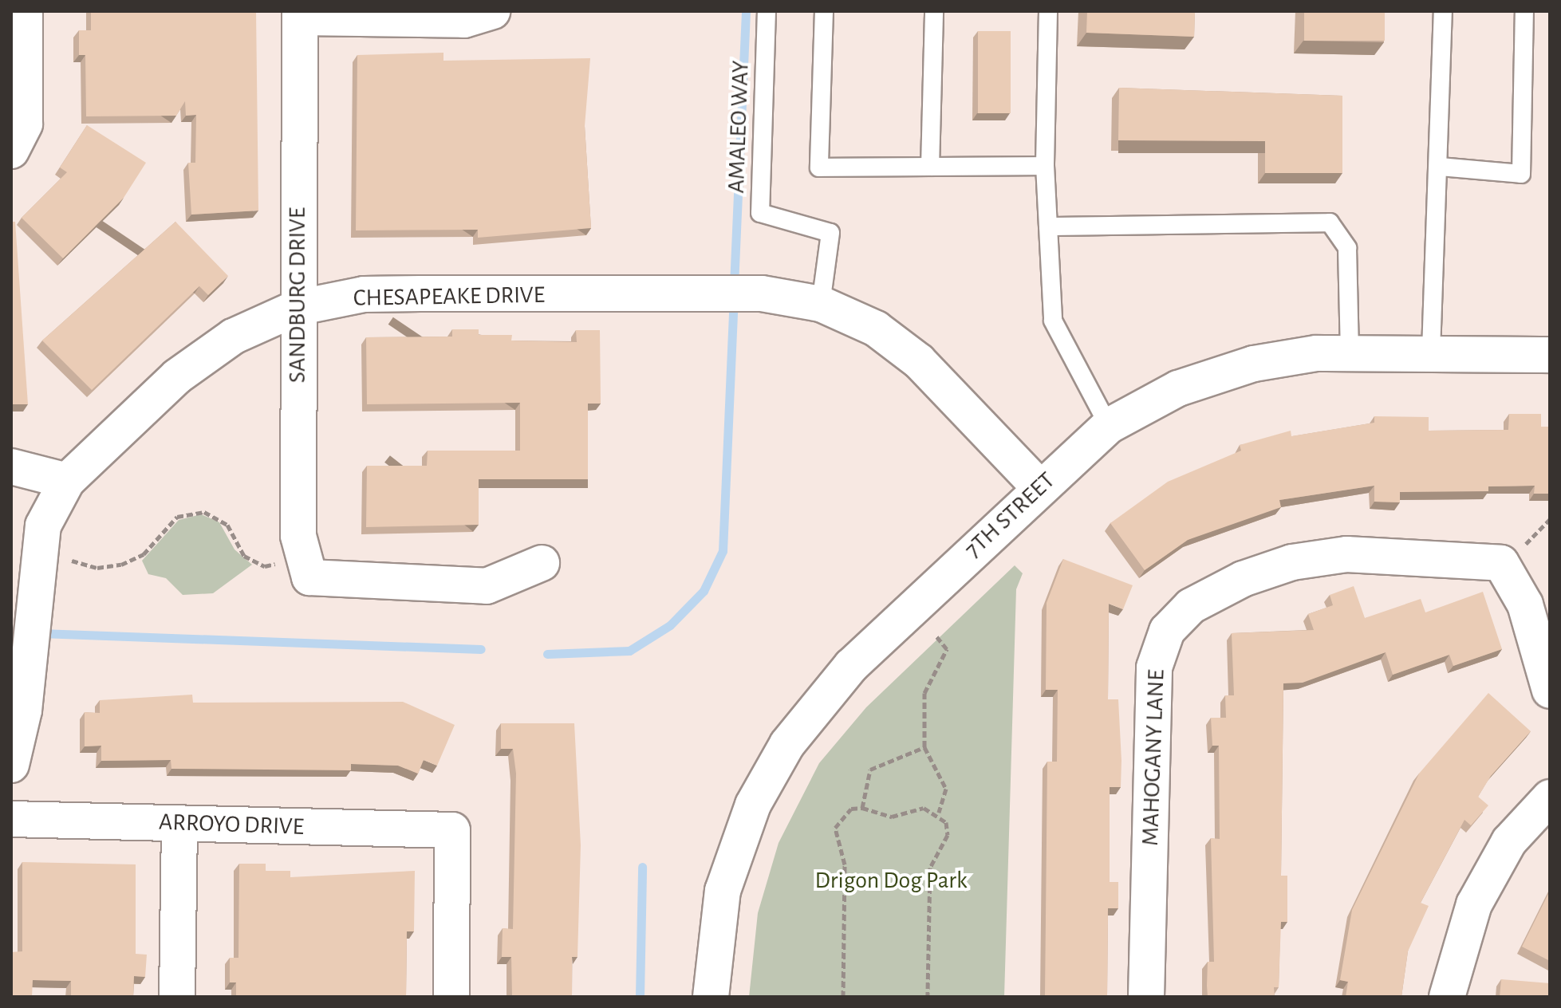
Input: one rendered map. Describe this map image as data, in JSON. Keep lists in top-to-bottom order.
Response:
{
  "streets": {
    "street": [
      "SANDBURG DRIVE",
      "CHESAPEAKE DRIVE",
      "7TH STREET",
      "MAHOGANY LANE",
      "ARROYO DRIVE"
    ],
    "lane": ["AMALEO WAY"]
  },
  "crossings": [
    ["AMALEO WAY", "CHESAPEAKE DRIVE"],
    ["SANDBURG DRIVE", "CHESAPEAKE DRIVE"],
    ["CHESAPEAKE DRIVE", "7TH STREET"]
  ],
  "parks": ["Drigon Dog Park"]
}
